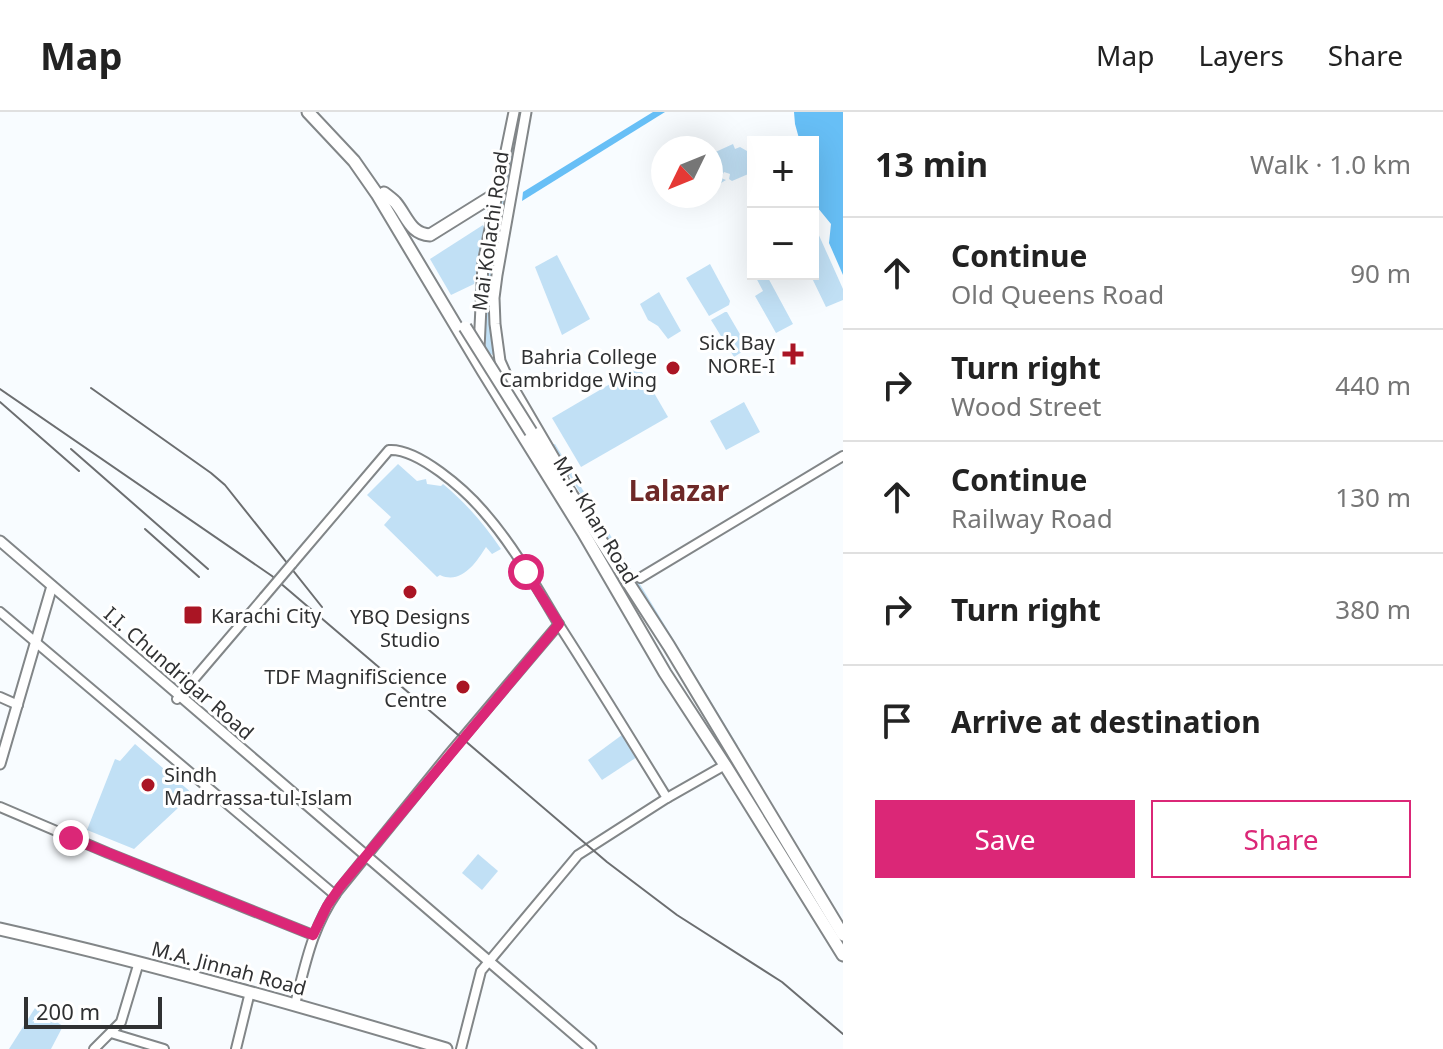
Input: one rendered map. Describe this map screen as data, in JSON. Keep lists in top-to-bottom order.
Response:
{
  "streets": {
    "highway": ["M.T. Khan Road", "M.A. Jinnah Road"],
    "main road": ["Mai Kolachi Road", "I.I. Chundrigar Road"]
  },
  "crossings": [
    ["Mai Kolachi Road", "M.T. Khan Road"]
  ],
  "districts": ["Lalazar"],
  "places": {
    "health": ["Sick Bay NORE-I"],
    "other": [
      "Bahria College Cambridge Wing",
      "YBQ Designs Studio",
      "TDF MagnifiScience Centre",
      "Sindh Madrrassa-tul-Islam"
    ],
    "transit": ["Karachi City"]
  },
  "scale_bar": "200 m",
  "north": "bottom left",
  "page": {
    "header": "Map",
    "nav": ["Map", "Layers", "Share"],
    "heading": ["13 min", "Walk · 1.0 km"],
    "map_buttons": ["+", "−"],
    "list": [
      ["Continue", "Old Queens Road", "90 m"],
      ["Turn right", "Wood Street", "440 m"],
      ["Continue", "Railway Road", "130 m"],
      ["Turn right", "380 m"],
      "Arrive at destination"
    ],
    "buttons": ["Save", "Share"],
    "scale": "200 m"
  }
}
